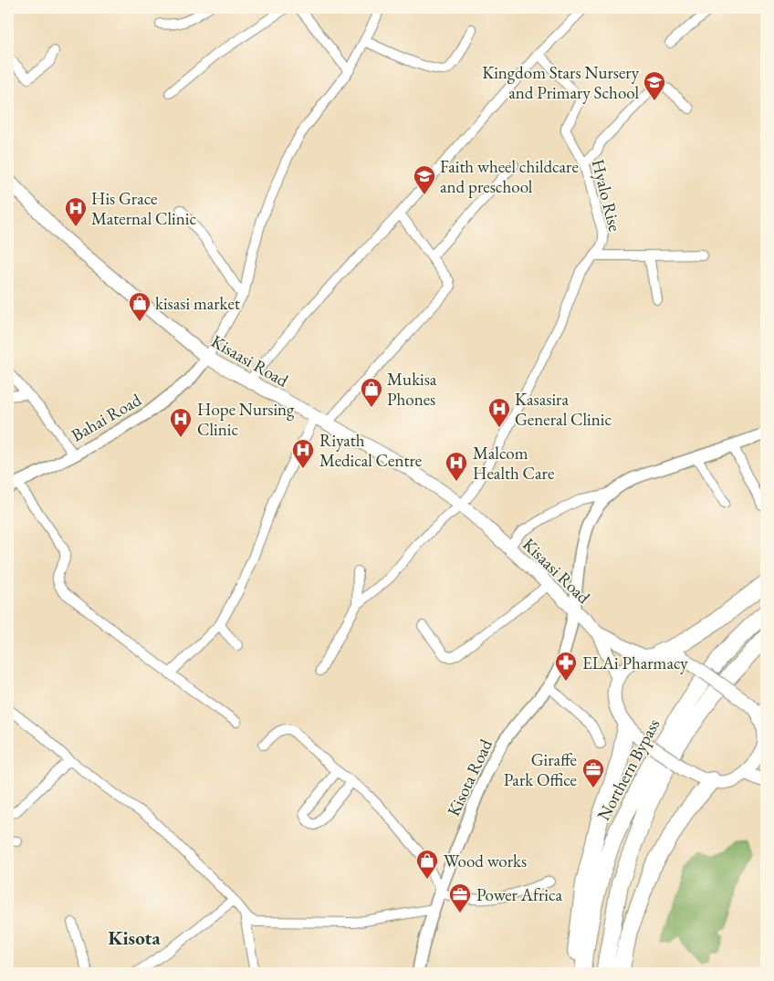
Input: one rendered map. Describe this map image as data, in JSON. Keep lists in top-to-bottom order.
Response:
{
  "streets": {
    "highway": ["Northern Bypass"],
    "main road": ["Kisaasi Road"],
    "street": ["Hyalo Rise", "Bahai Road", "Kisota Road"]
  },
  "crossings": [
    ["Hyalo Rise", "Kisaasi Road"],
    ["Kisaasi Road", "Bahai Road"],
    ["Kisaasi Road", "Kisota Road"]
  ],
  "districts": ["Kisota"],
  "places": {
    "school or university": ["Kingdom Stars Nursery and Primary School", "Faith wheel childcare and preschool"],
    "hospital": [
      "His Grace Maternal Clinic",
      "Kasasira General Clinic",
      "Hope Nursing Clinic",
      "Riyath Medical Centre",
      "Malcom Health Care"
    ],
    "shop": ["kisasi market", "Mukisa Phones", "Wood works"],
    "pharmacy": ["ELAi Pharmacy"],
    "office": ["Giraffe Park Office", "Power Africa"]
  }
}
